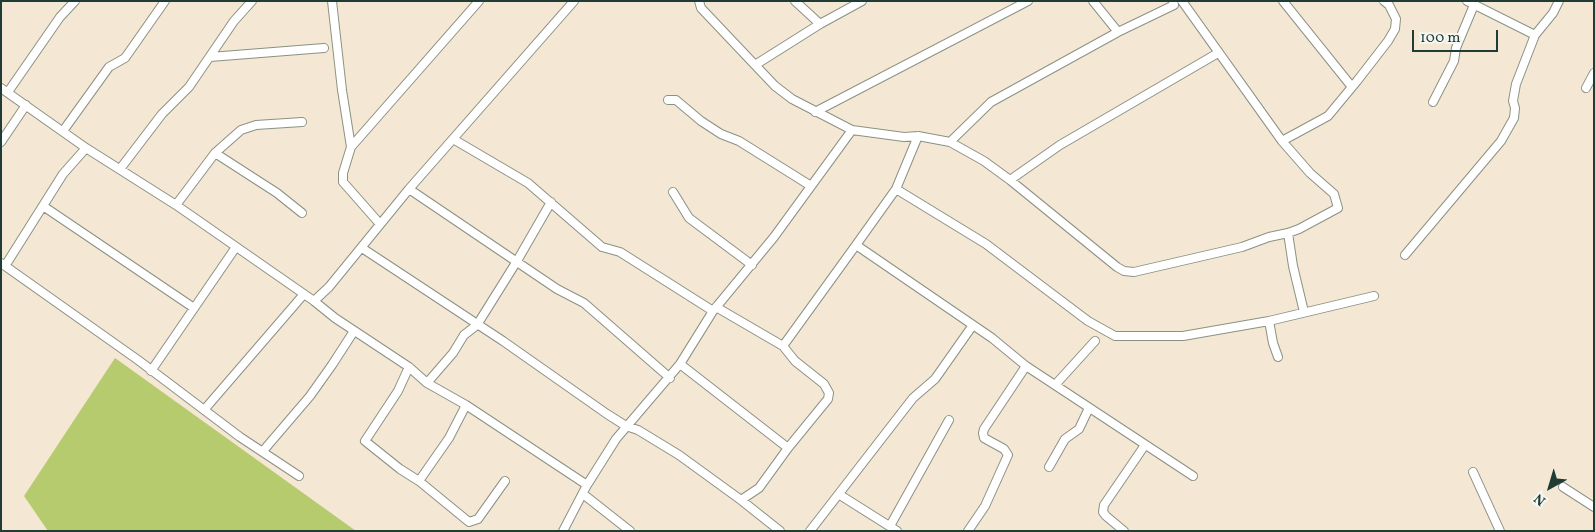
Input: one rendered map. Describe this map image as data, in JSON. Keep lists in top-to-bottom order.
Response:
{
  "scale_bar": "100 m",
  "north": "bottom left"
}
